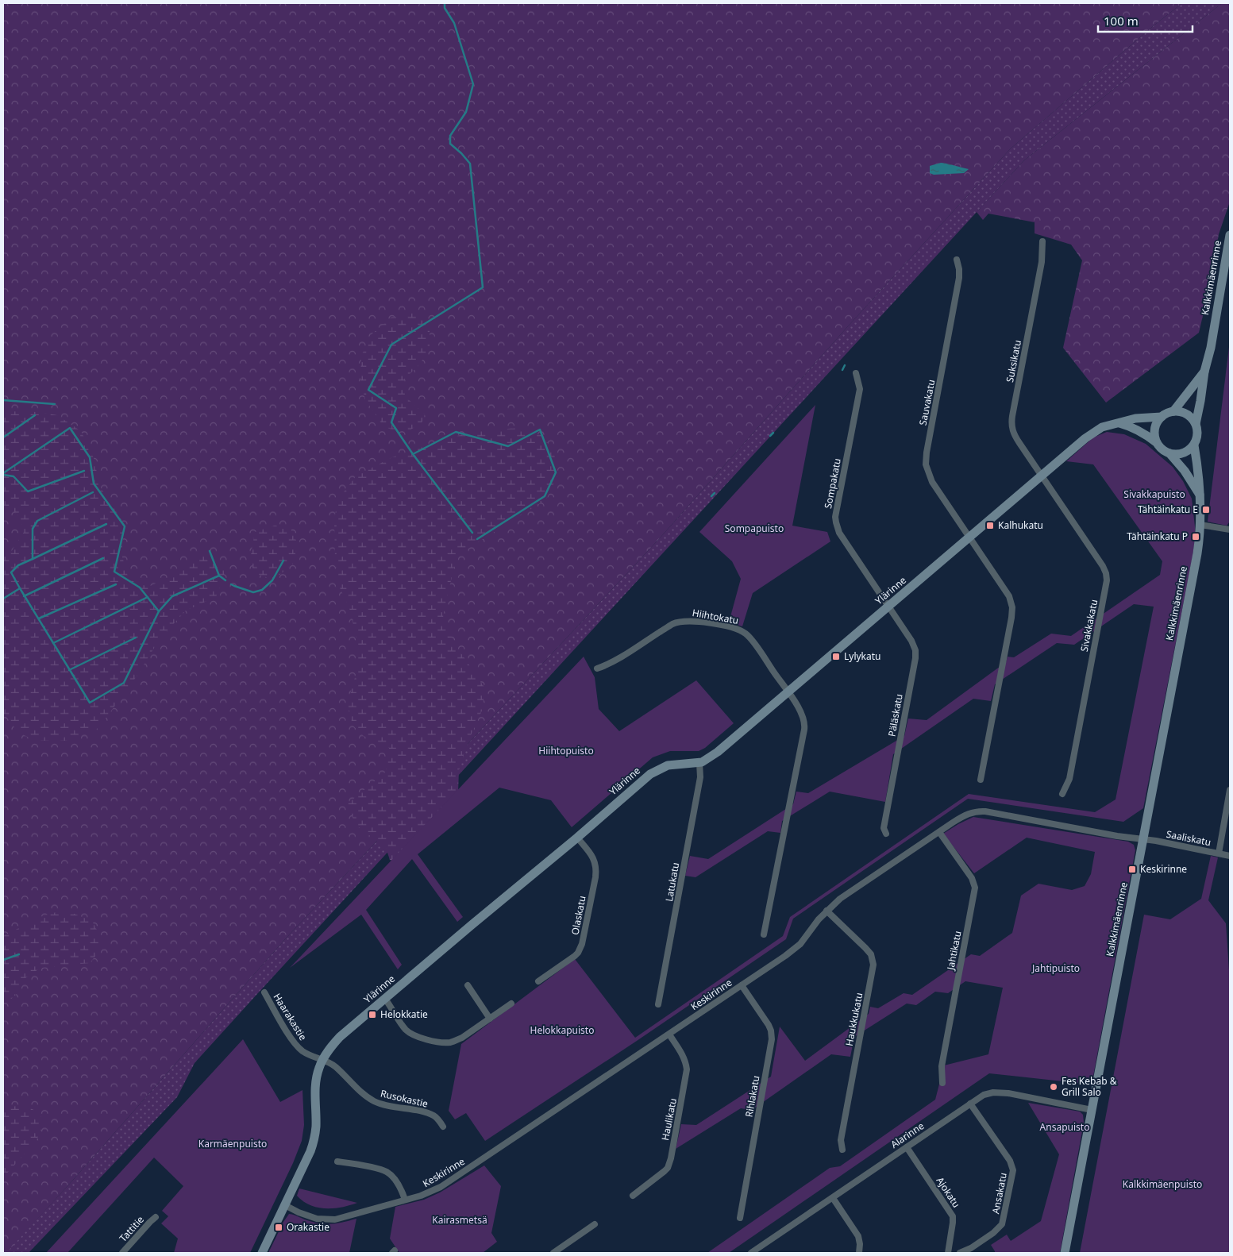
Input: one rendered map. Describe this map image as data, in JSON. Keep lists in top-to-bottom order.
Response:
{
  "streets": {
    "street": [
      "Kalkkimäenrinne",
      "Suksikatu",
      "Sauvakatu",
      "Sompakatu",
      "Ylärinne",
      "Hiihtokatu",
      "Sivakkakatu",
      "Päläskatu",
      "Saaliskatu",
      "Latukatu",
      "Olaskatu",
      "Jahtikatu",
      "Keskirinne",
      "Haarakastie",
      "Haukkukatu",
      "Rihlakatu",
      "Rusokastie",
      "Haulikatu",
      "Alarinne",
      "Ajokatu",
      "Ansakatu",
      "Tattitie"
    ]
  },
  "crossings": [
    ["Kalkkimäenrinne", "Ylärinne"],
    ["Kalkkimäenrinne", "Saaliskatu"],
    ["Kalkkimäenrinne", "Keskirinne"],
    ["Kalkkimäenrinne", "Alarinne"],
    ["Suksikatu", "Ylärinne"],
    ["Suksikatu", "Sivakkakatu"],
    ["Sauvakatu", "Ylärinne"],
    ["Sompakatu", "Ylärinne"],
    ["Sompakatu", "Päläskatu"],
    ["Ylärinne", "Hiihtokatu"],
    ["Ylärinne", "Sivakkakatu"],
    ["Ylärinne", "Päläskatu"],
    ["Ylärinne", "Latukatu"],
    ["Ylärinne", "Olaskatu"],
    ["Ylärinne", "Keskirinne"],
    ["Ylärinne", "Haarakastie"],
    ["Ylärinne", "Rusokastie"],
    ["Saaliskatu", "Keskirinne"],
    ["Jahtikatu", "Keskirinne"],
    ["Keskirinne", "Haukkukatu"],
    ["Keskirinne", "Rihlakatu"],
    ["Keskirinne", "Haulikatu"],
    ["Haarakastie", "Rusokastie"],
    ["Alarinne", "Ajokatu"],
    ["Alarinne", "Ansakatu"]
  ],
  "parks": [
    "Sivakkapuisto",
    "Sompapuisto",
    "Hiihtopuisto",
    "Jahtipuisto",
    "Helokkapuisto",
    "Ansapuisto",
    "Karmäenpuisto",
    "Kalkkimäenpuisto",
    "Kairasmetsä"
  ],
  "places": {
    "transit": [
      "Tähtäinkatu E",
      "Kalhukatu",
      "Tähtäinkatu P",
      "Lylykatu",
      "Keskirinne",
      "Helokkatie",
      "Orakastie"
    ],
    "other": ["Fes Kebab & Grill Salo"]
  },
  "scale_bar": "100 m"
}
